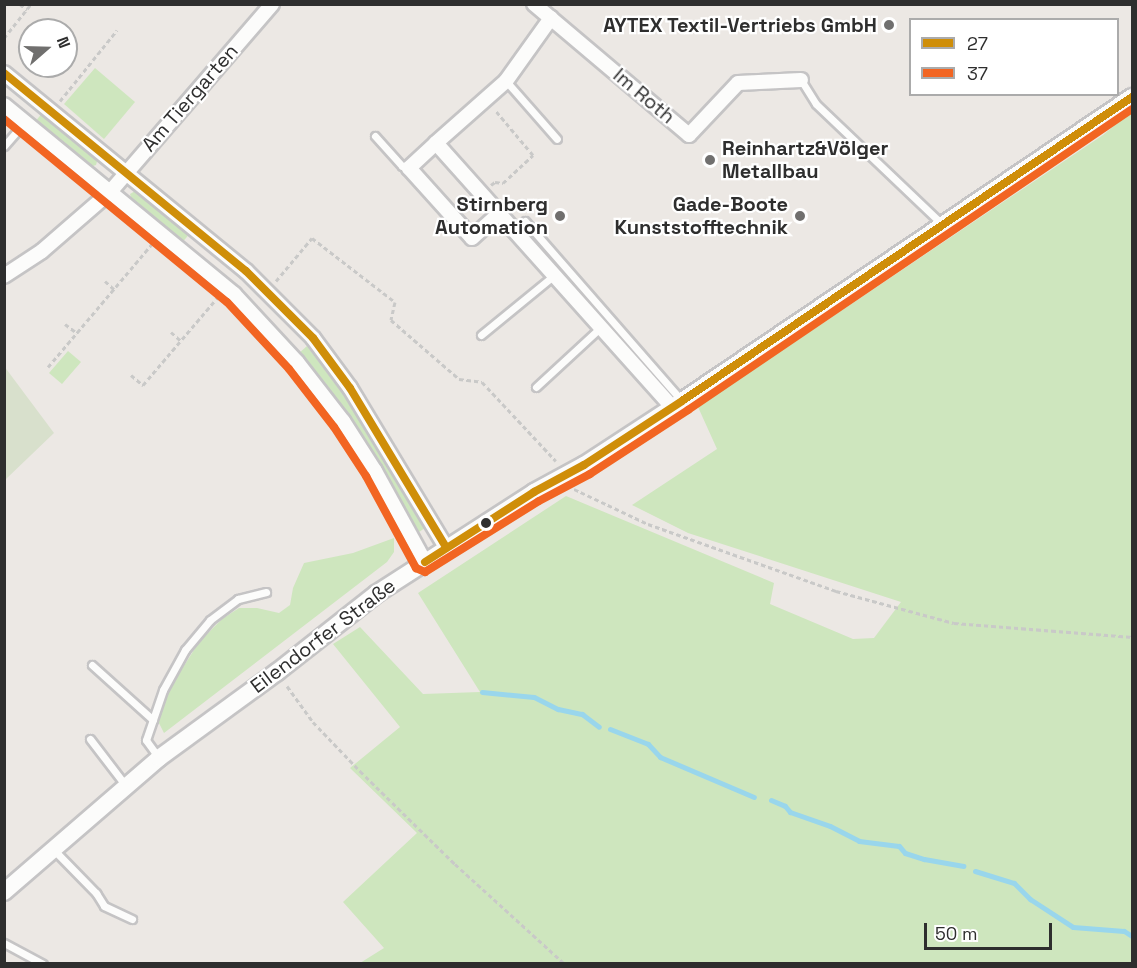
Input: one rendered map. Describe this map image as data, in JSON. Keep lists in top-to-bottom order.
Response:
{
  "streets": {
    "street": ["Im Roth", "Am Tiergarten", "Eilendorfer Straße"]
  },
  "places": [
    "AYTEX Textil-Vertriebs GmbH",
    "Reinhartz&Völger Metallbau",
    "Stirnberg Automation",
    "Gade-Boote Kunststofftechnik"
  ],
  "lines": ["transit line 27", "transit line 37"],
  "legend": ["27", "37"],
  "scale_bar": "50 m",
  "north": "right"
}
